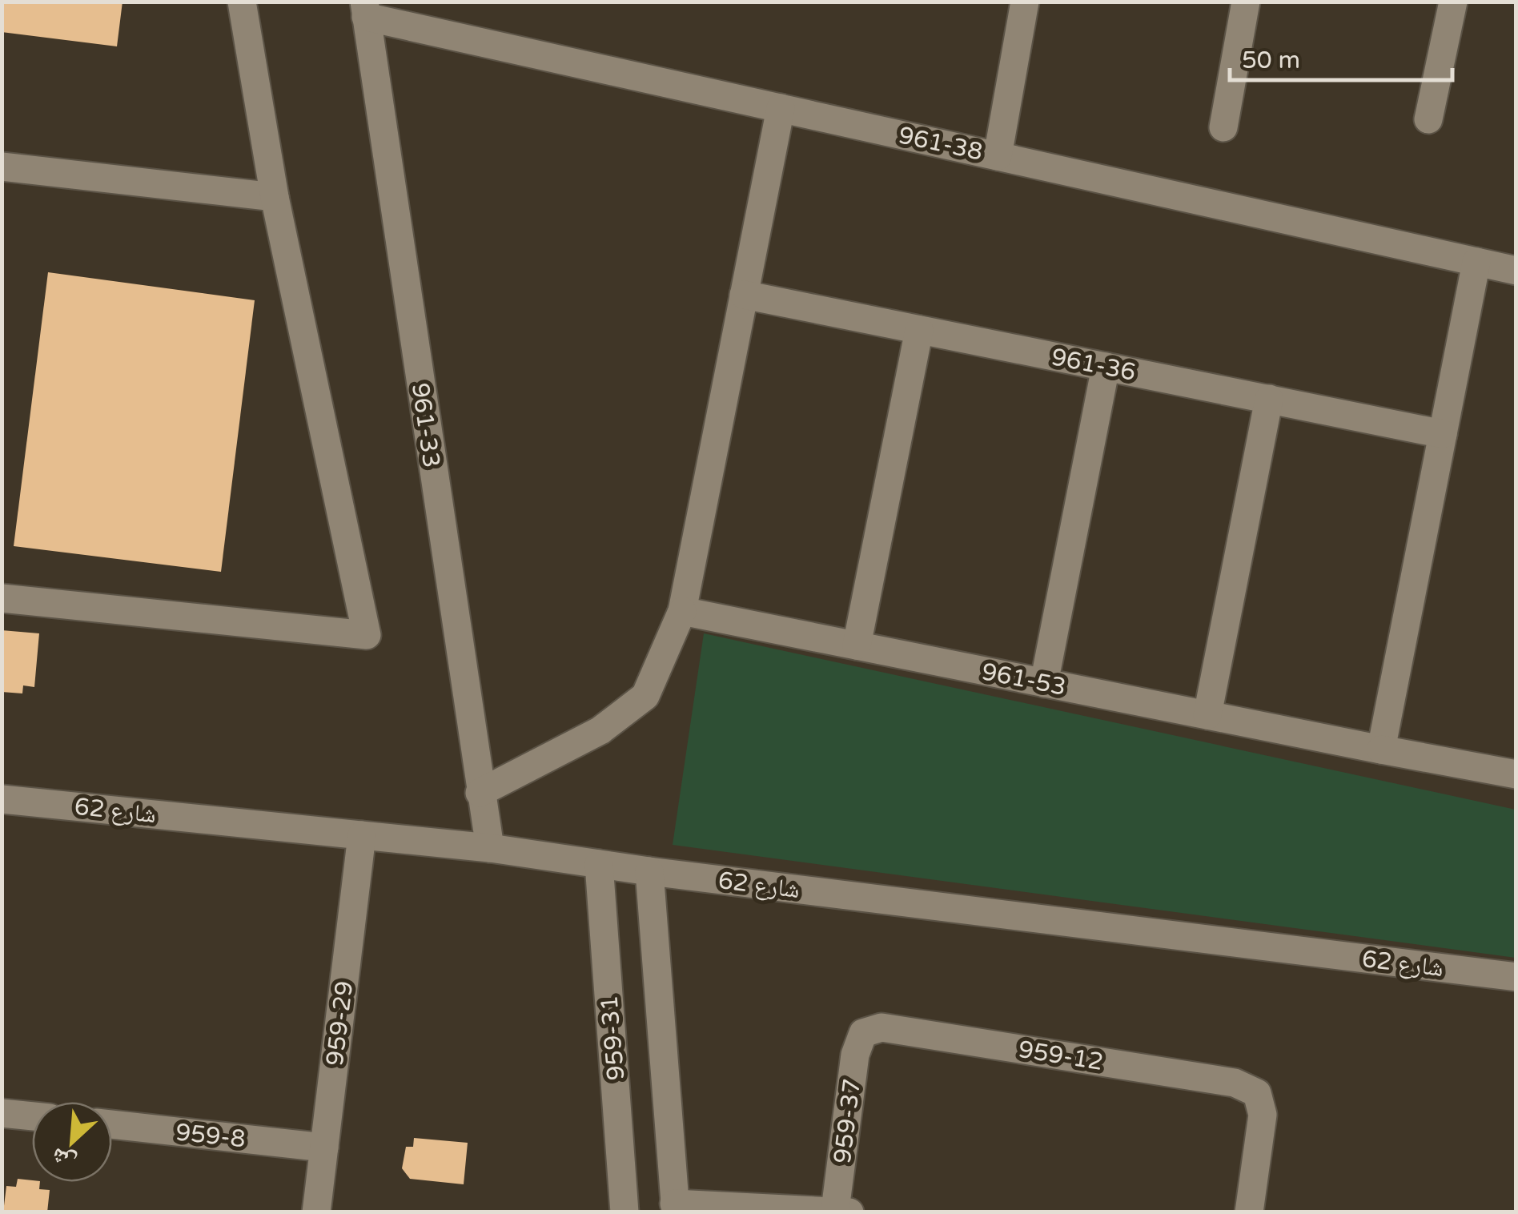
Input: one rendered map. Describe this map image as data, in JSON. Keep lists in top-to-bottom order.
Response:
{
  "streets": {
    "street": [
      "961-38",
      "961-36",
      "961-33",
      "961-53",
      "شارع 62",
      "959-29",
      "959-31",
      "959-12",
      "959-37",
      "959-8"
    ]
  },
  "crossings": [
    ["961-38", "961-33"],
    ["961-33", "شارع 62"],
    ["شارع 62", "959-29"],
    ["شارع 62", "959-31"],
    ["959-29", "959-8"],
    ["959-12", "959-37"]
  ],
  "scale_bar": "50 m",
  "north": "bottom left"
}
